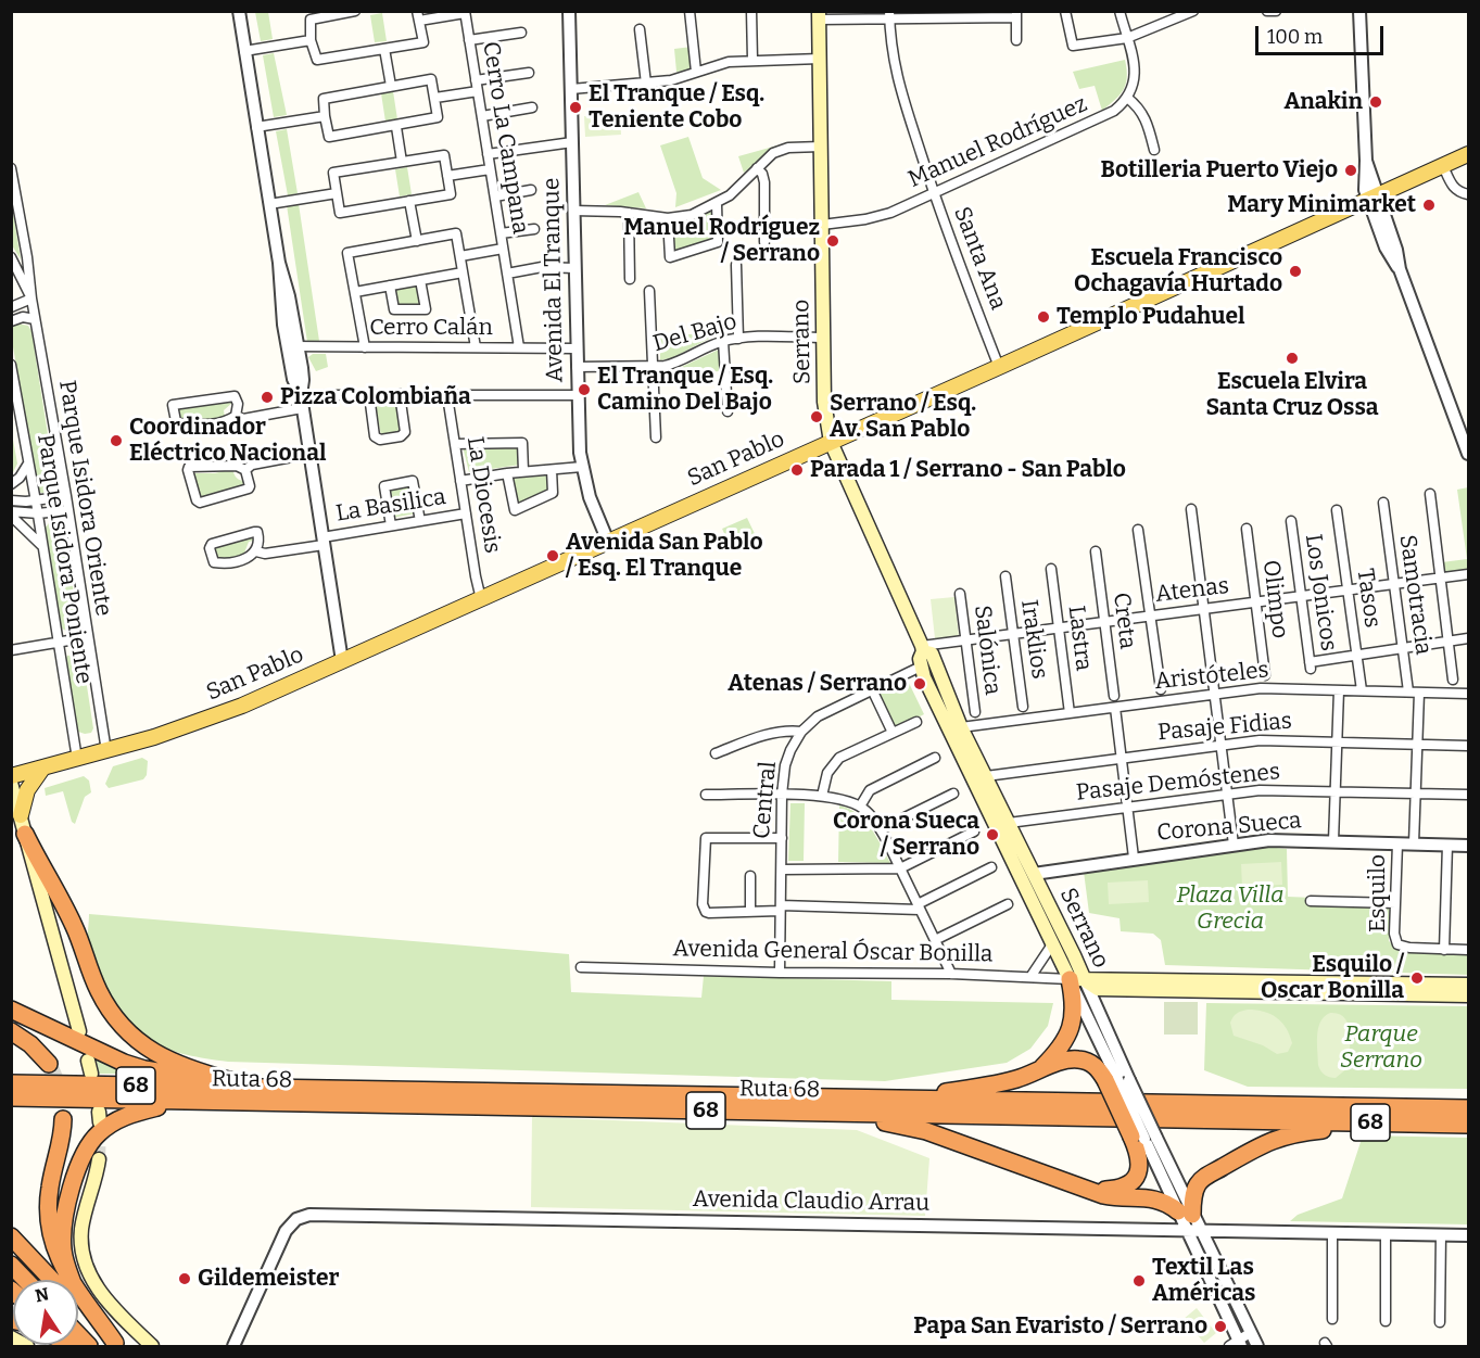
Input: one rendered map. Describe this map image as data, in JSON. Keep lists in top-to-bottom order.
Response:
{
  "streets": {
    "highway": ["Ruta 68", "68"],
    "main road": ["Serrano", "San Pablo", "Avenida General Óscar Bonilla"],
    "street": [
      "Cerro La Campana",
      "Manuel Rodríguez",
      "Santa Ana",
      "Avenida El Tranque",
      "Cerro Calán",
      "Del Bajo",
      "La Diocesis",
      "Parque Isidora Oriente",
      "La Basilica",
      "Parque Isidora Poniente",
      "Atenas",
      "Los Jonicos",
      "Samotracia",
      "Tasos",
      "Olimpo",
      "Creta",
      "Lastra",
      "Iraklios",
      "Salónica",
      "Aristóteles",
      "Pasaje Fidias",
      "Pasaje Demóstenes",
      "Central",
      "Corona Sueca",
      "Esquilo",
      "Avenida Claudio Arrau"
    ]
  },
  "crossings": [
    ["Cerro La Campana", "Cerro Calán"],
    ["Manuel Rodríguez", "Santa Ana"],
    ["Manuel Rodríguez", "Serrano"],
    ["Santa Ana", "San Pablo"],
    ["Avenida El Tranque", "Cerro Calán"],
    ["Avenida El Tranque", "Del Bajo"],
    ["Avenida El Tranque", "San Pablo"],
    ["Del Bajo", "Serrano"],
    ["Serrano", "San Pablo"],
    ["Serrano", "Atenas"],
    ["Serrano", "Aristóteles"],
    ["Serrano", "Pasaje Fidias"],
    ["Serrano", "Pasaje Demóstenes"],
    ["Serrano", "Central"],
    ["Serrano", "Corona Sueca"],
    ["Serrano", "Avenida General Óscar Bonilla"],
    ["Serrano", "Avenida Claudio Arrau"],
    ["San Pablo", "La Diocesis"],
    ["San Pablo", "Parque Isidora Oriente"],
    ["San Pablo", "Parque Isidora Poniente"],
    ["La Diocesis", "La Basilica"],
    ["Atenas", "Los Jonicos"],
    ["Atenas", "Samotracia"],
    ["Atenas", "Tasos"],
    ["Atenas", "Olimpo"],
    ["Atenas", "Creta"],
    ["Atenas", "Lastra"],
    ["Atenas", "Iraklios"],
    ["Atenas", "Salónica"],
    ["Los Jonicos", "Tasos"],
    ["Samotracia", "Aristóteles"],
    ["Tasos", "Aristóteles"],
    ["Lastra", "Aristóteles"],
    ["Central", "Avenida General Óscar Bonilla"],
    ["Corona Sueca", "Esquilo"]
  ],
  "parks": ["Plaza Villa Grecia", "Parque Serrano"],
  "places": [
    "Anakin",
    "El Tranque / Esq. Teniente Cobo",
    "Botilleria Puerto Viejo",
    "Mary Minimarket",
    "Manuel Rodríguez / Serrano",
    "Escuela Francisco Ochagavía Hurtado",
    "Templo Pudahuel",
    "Escuela Elvira Santa Cruz Ossa",
    "El Tranque / Esq. Camino Del Bajo",
    "Pizza Colombiaña",
    "Serrano / Esq. Av. San Pablo",
    "Coordinador Eléctrico Nacional",
    "Parada 1 / Serrano - San Pablo",
    "Avenida San Pablo / Esq. El Tranque",
    "Atenas / Serrano",
    "Corona Sueca / Serrano",
    "Esquilo / Oscar Bonilla",
    "Gildemeister",
    "Textil Las Américas",
    "Papa San Evaristo / Serrano"
  ],
  "scale_bar": "100 m",
  "north": "top"
}
